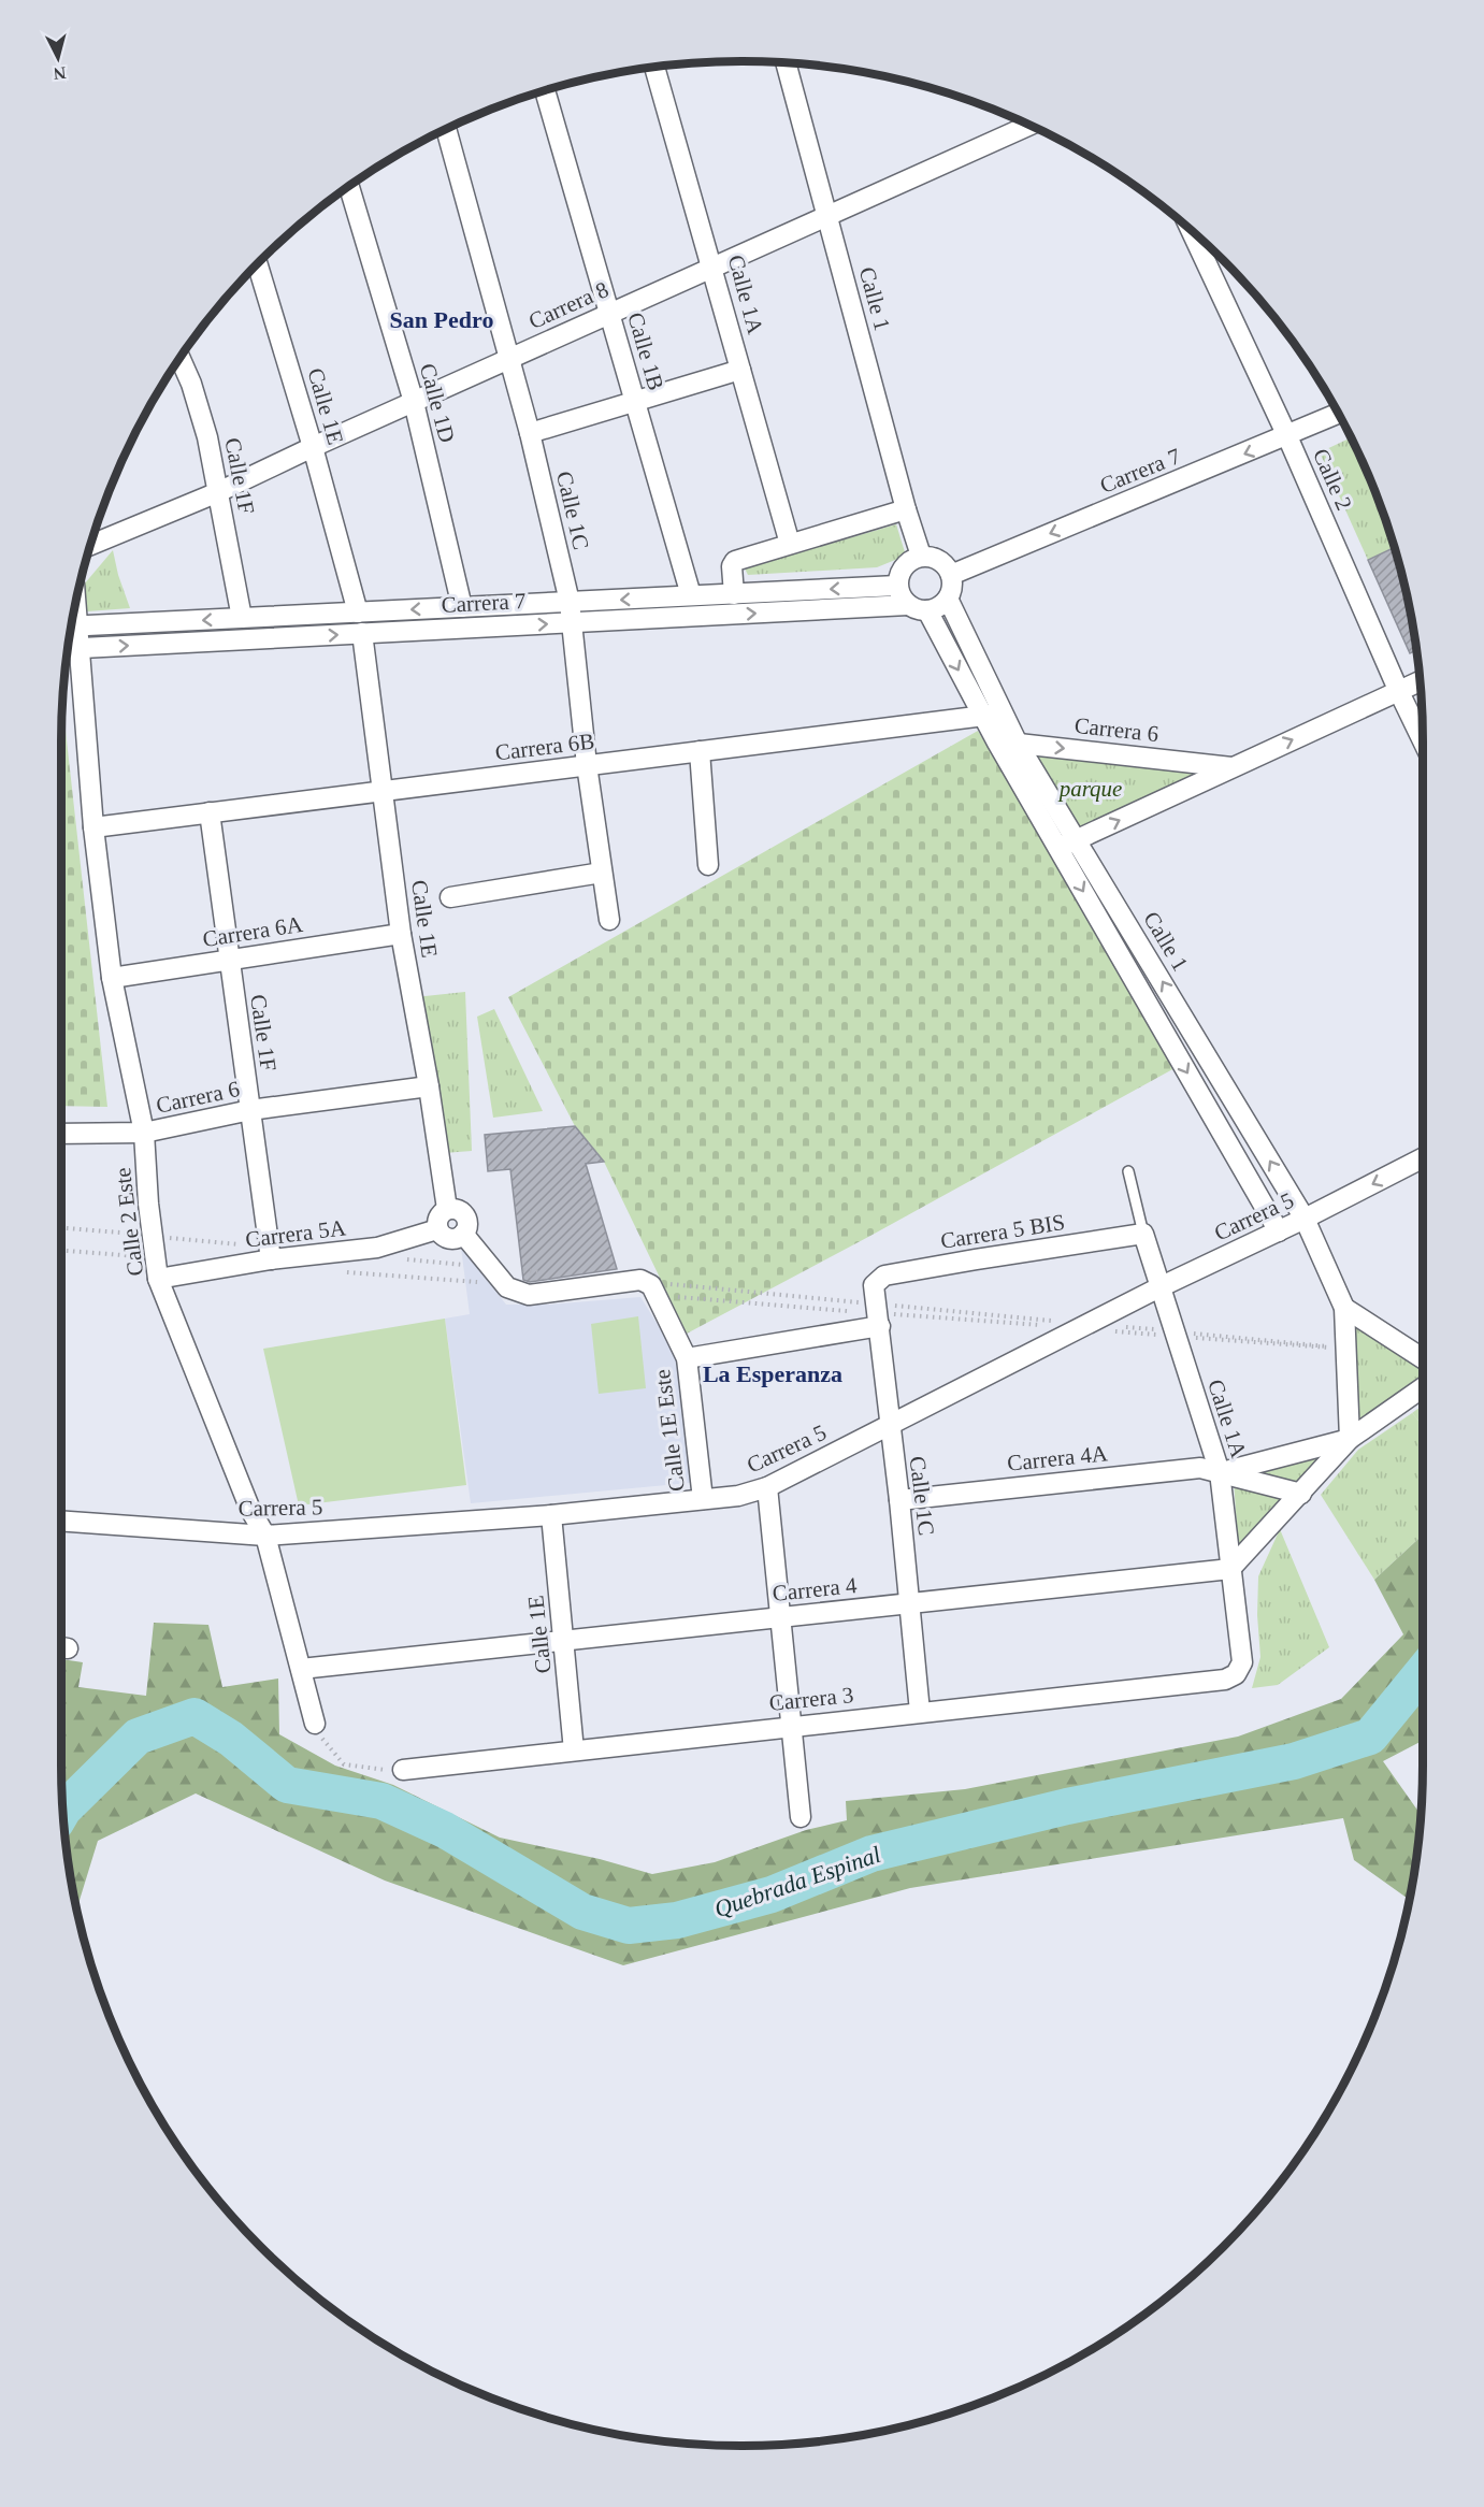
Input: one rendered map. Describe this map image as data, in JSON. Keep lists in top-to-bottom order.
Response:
{
  "streets": {
    "street": [
      "Calle 1A",
      "Calle 1",
      "Carrera 8",
      "Calle 1B",
      "Calle 1D",
      "Calle 1E",
      "Carrera 7",
      "Calle 1F",
      "Calle 2",
      "Calle 1C",
      "Carrera 6",
      "Carrera 6B",
      "Carrera 6A",
      "Carrera 5",
      "Calle 2 Este",
      "Carrera 5 BIS",
      "Carrera 5A",
      "Calle 1E Este",
      "Carrera 4A",
      "Carrera 4",
      "Carrera 3"
    ]
  },
  "crossings": [
    ["Calle 1A", "Carrera 8"],
    ["Calle 1A", "Carrera 5"],
    ["Calle 1A", "Carrera 5 BIS"],
    ["Calle 1A", "Carrera 4A"],
    ["Calle 1A", "Carrera 4"],
    ["Calle 1A", "Carrera 3"],
    ["Calle 1", "Carrera 8"],
    ["Calle 1", "Carrera 7"],
    ["Calle 1", "Carrera 6"],
    ["Calle 1", "Carrera 6B"],
    ["Calle 1", "Carrera 5"],
    ["Calle 1", "Carrera 4A"],
    ["Carrera 8", "Calle 1B"],
    ["Carrera 8", "Calle 1D"],
    ["Carrera 8", "Calle 1E"],
    ["Carrera 8", "Calle 1F"],
    ["Carrera 8", "Calle 1C"],
    ["Calle 1B", "Carrera 7"],
    ["Calle 1D", "Carrera 7"],
    ["Calle 1E", "Carrera 7"],
    ["Calle 1E", "Carrera 6"],
    ["Calle 1E", "Carrera 6B"],
    ["Calle 1E", "Carrera 6A"],
    ["Calle 1E", "Carrera 5"],
    ["Calle 1E", "Carrera 5A"],
    ["Calle 1E", "Carrera 4"],
    ["Calle 1E", "Carrera 3"],
    ["Carrera 7", "Calle 1F"],
    ["Carrera 7", "Calle 2"],
    ["Carrera 7", "Calle 1C"],
    ["Carrera 7", "Calle 2 Este"],
    ["Calle 1F", "Carrera 6"],
    ["Calle 1F", "Carrera 6B"],
    ["Calle 1F", "Carrera 6A"],
    ["Calle 1F", "Carrera 5A"],
    ["Calle 1C", "Carrera 6B"],
    ["Calle 1C", "Carrera 5"],
    ["Calle 1C", "Carrera 5 BIS"],
    ["Calle 1C", "Carrera 4A"],
    ["Calle 1C", "Carrera 4"],
    ["Calle 1C", "Carrera 3"],
    ["Carrera 6", "Calle 2 Este"],
    ["Carrera 6B", "Calle 2 Este"],
    ["Carrera 6A", "Calle 2 Este"],
    ["Carrera 5", "Calle 2 Este"],
    ["Carrera 5", "Calle 1E Este"],
    ["Calle 2 Este", "Carrera 5A"],
    ["Calle 2 Este", "Carrera 4"]
  ],
  "one_way": ["Carrera 6"],
  "districts": ["San Pedro", "La Esperanza"],
  "water": ["Quebrada Espinal"],
  "parks": ["parque"],
  "north": "bottom"
}
